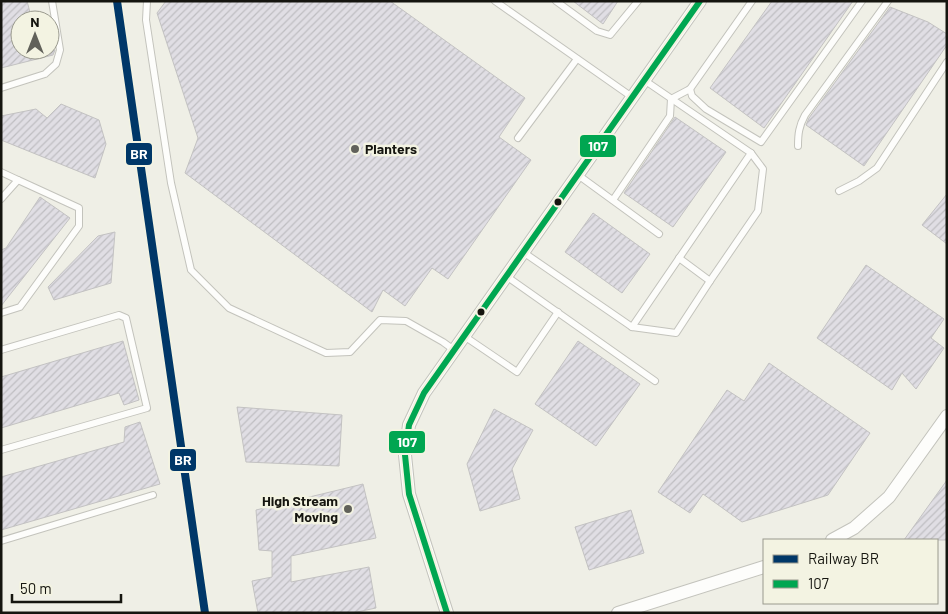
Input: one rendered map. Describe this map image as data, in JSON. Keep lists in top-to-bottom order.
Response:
{
  "places": ["Planters", "High Stream Moving"],
  "lines": ["rail line BR", "transit line 107"],
  "legend": ["Railway BR", "107"],
  "scale_bar": "50 m",
  "north": "top"
}
